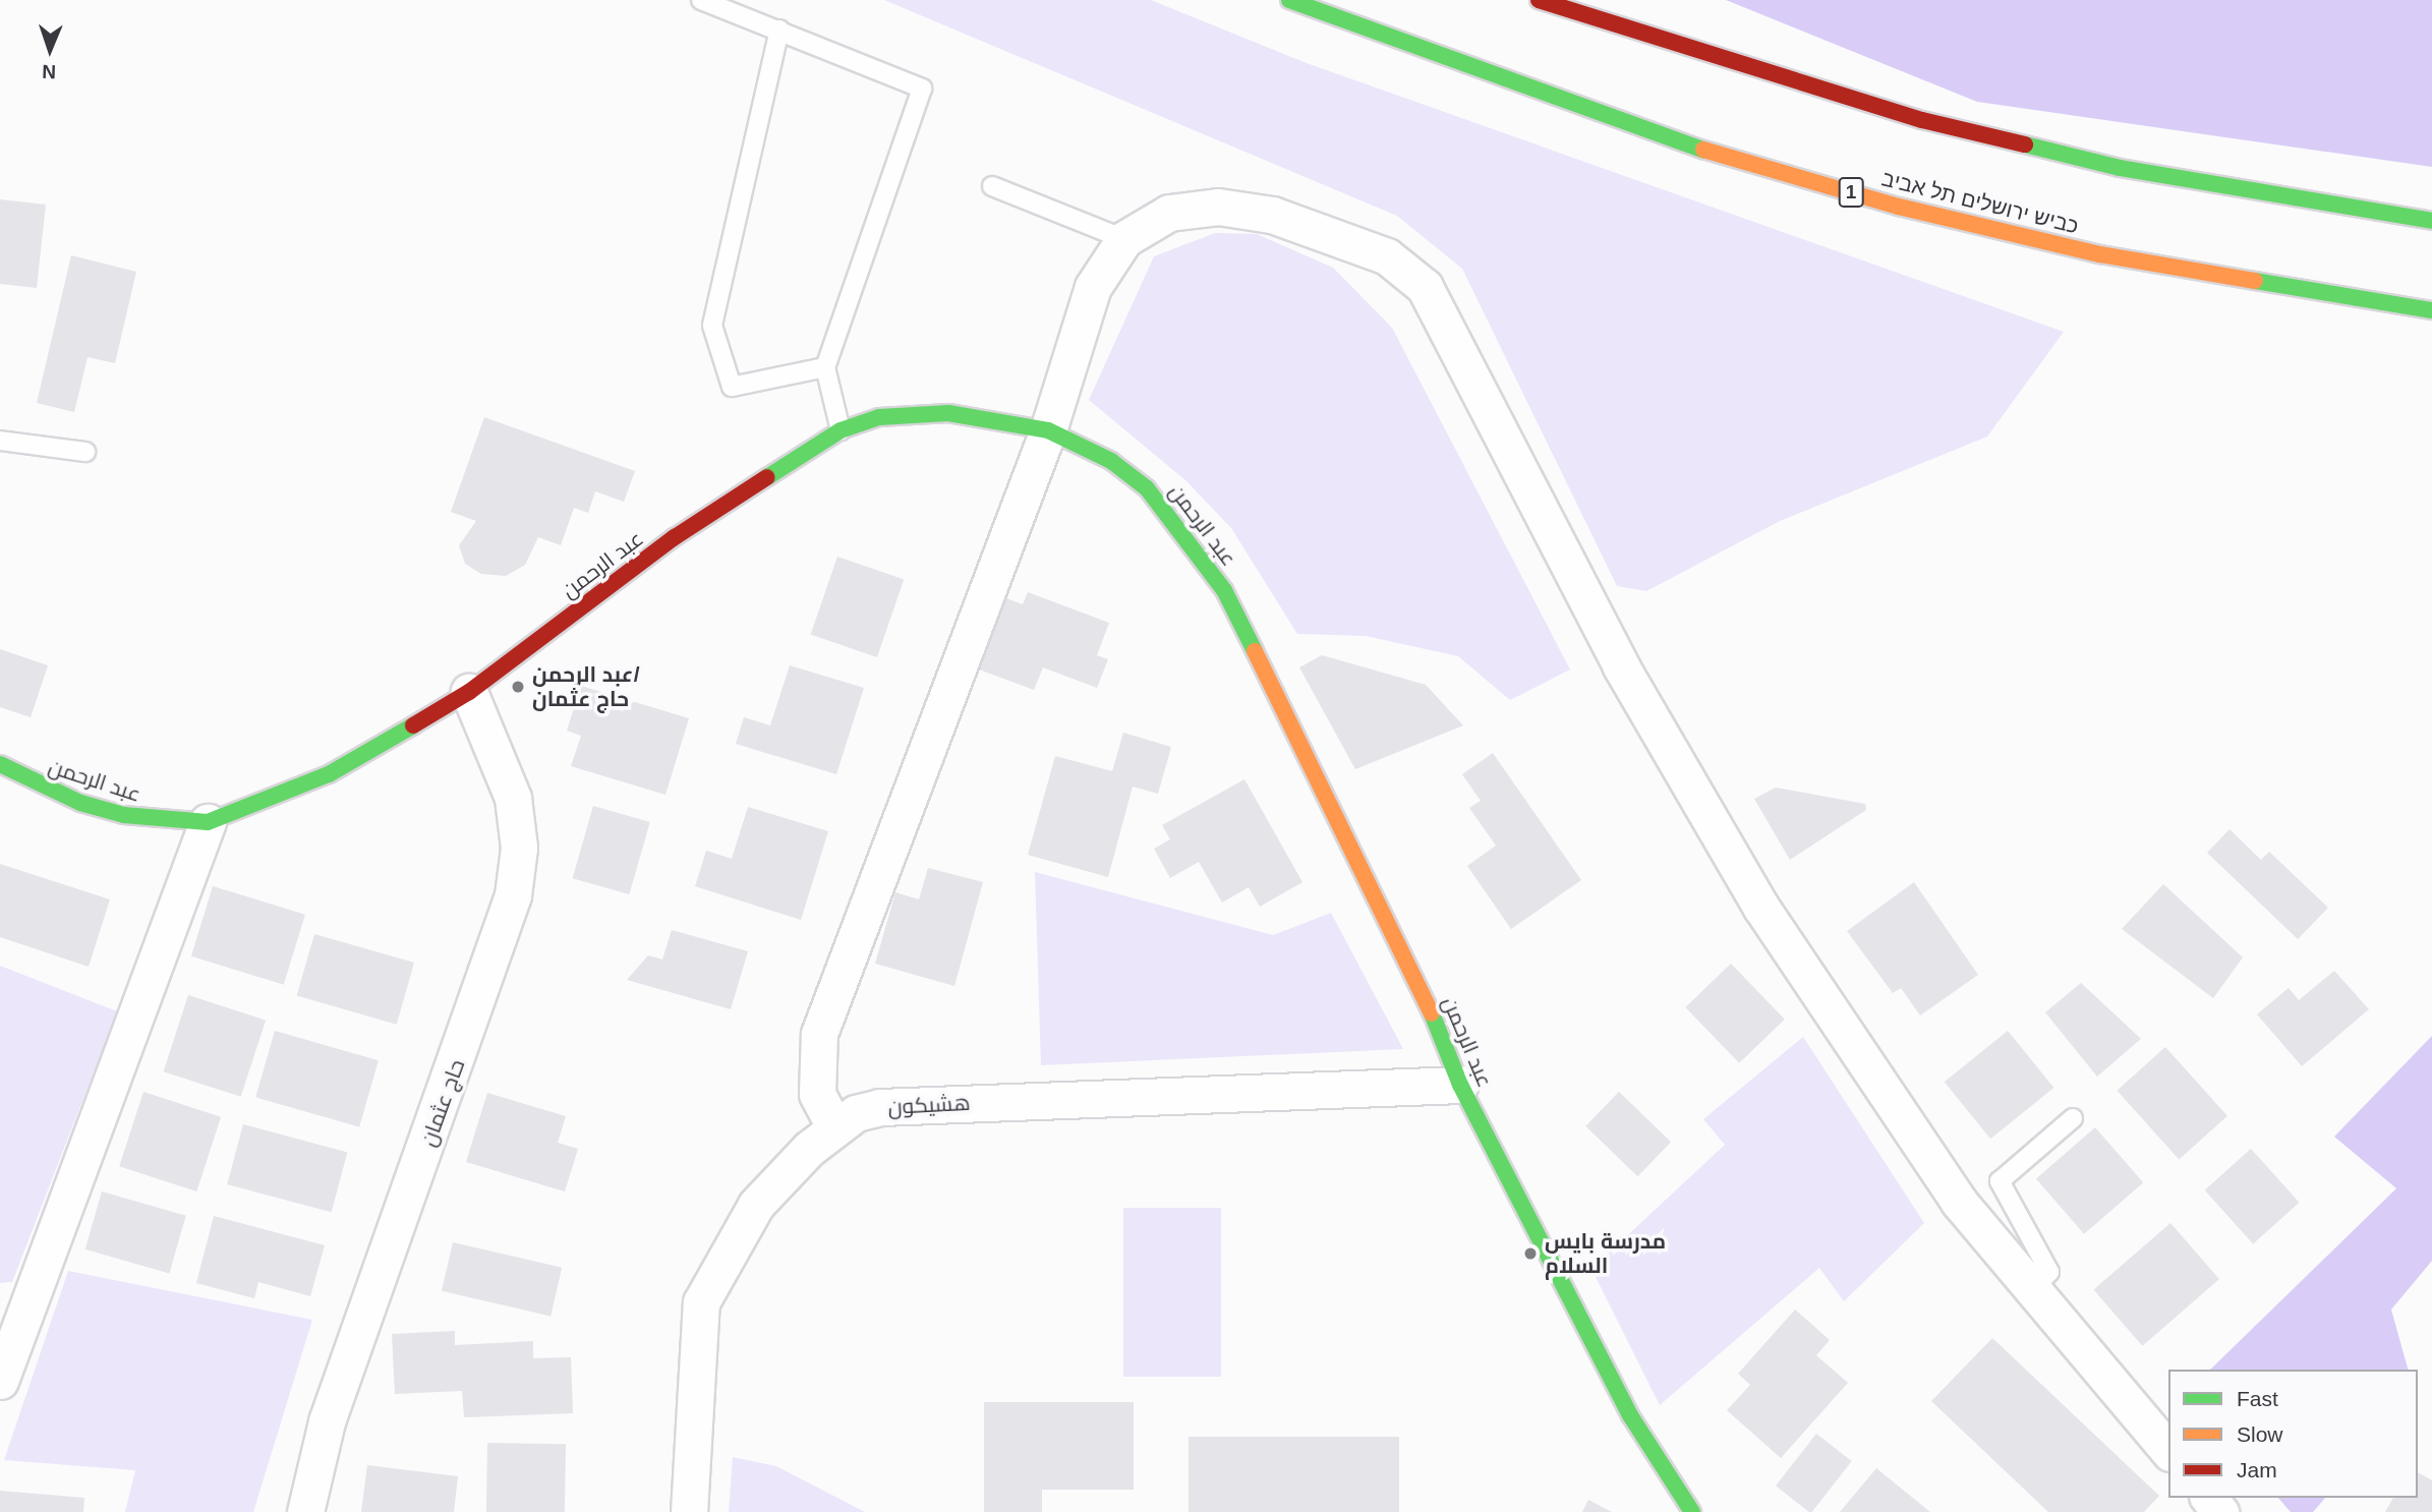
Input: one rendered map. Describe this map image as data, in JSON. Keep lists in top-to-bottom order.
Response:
{
  "streets": {
    "main road": ["1", "כביש ירושלים תל אביב", "عبد الرحمن"],
    "street": ["حاج عثمان", "هشيكون"]
  },
  "crossings": [
    ["عبد الرحمن", "حاج عثمان"],
    ["عبد الرحمن", "هشيكون"]
  ],
  "places": ["عبد الرحمن/ حاج عثمان", "مدرسة بايس السلام"],
  "legend": ["Fast", "Slow", "Jam"],
  "north": "bottom"
}
